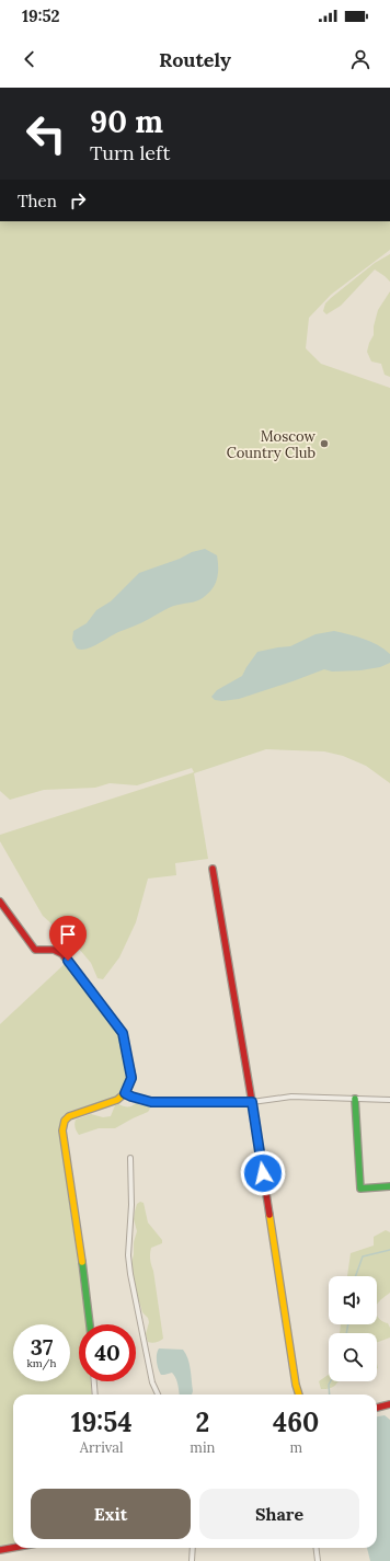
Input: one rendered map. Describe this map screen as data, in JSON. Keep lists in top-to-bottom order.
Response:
{
  "places": ["Moscow Country Club"],
  "page": {
    "status": "19:52",
    "header": "Routely",
    "turn": ["90 m", "Turn left"],
    "then": "Then",
    "speed": "37 km/h",
    "limit": "40",
    "eta": [
      "19:54",
      "Arrival",
      "2",
      "min",
      "460",
      "m"
    ],
    "buttons": ["Exit", "Share"]
  }
}
